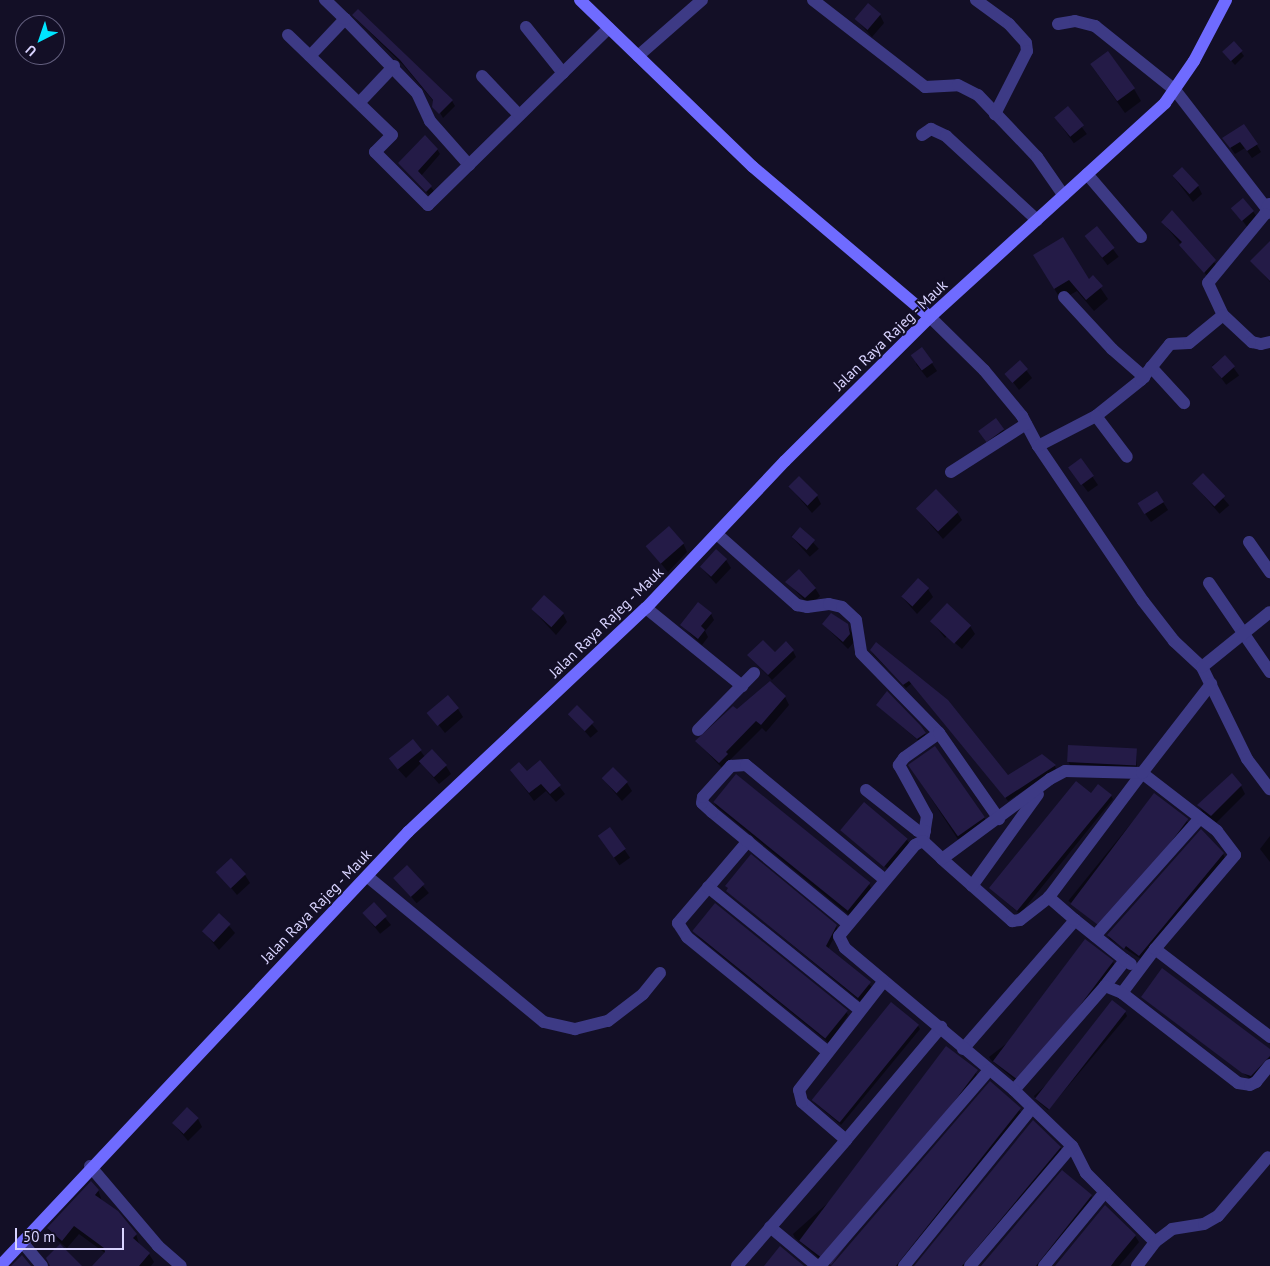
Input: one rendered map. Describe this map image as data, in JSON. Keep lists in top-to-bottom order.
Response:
{
  "streets": {
    "main road": ["Jalan Raya Rajeg - Mauk"]
  },
  "scale_bar": "50 m",
  "north": "bottom left"
}
